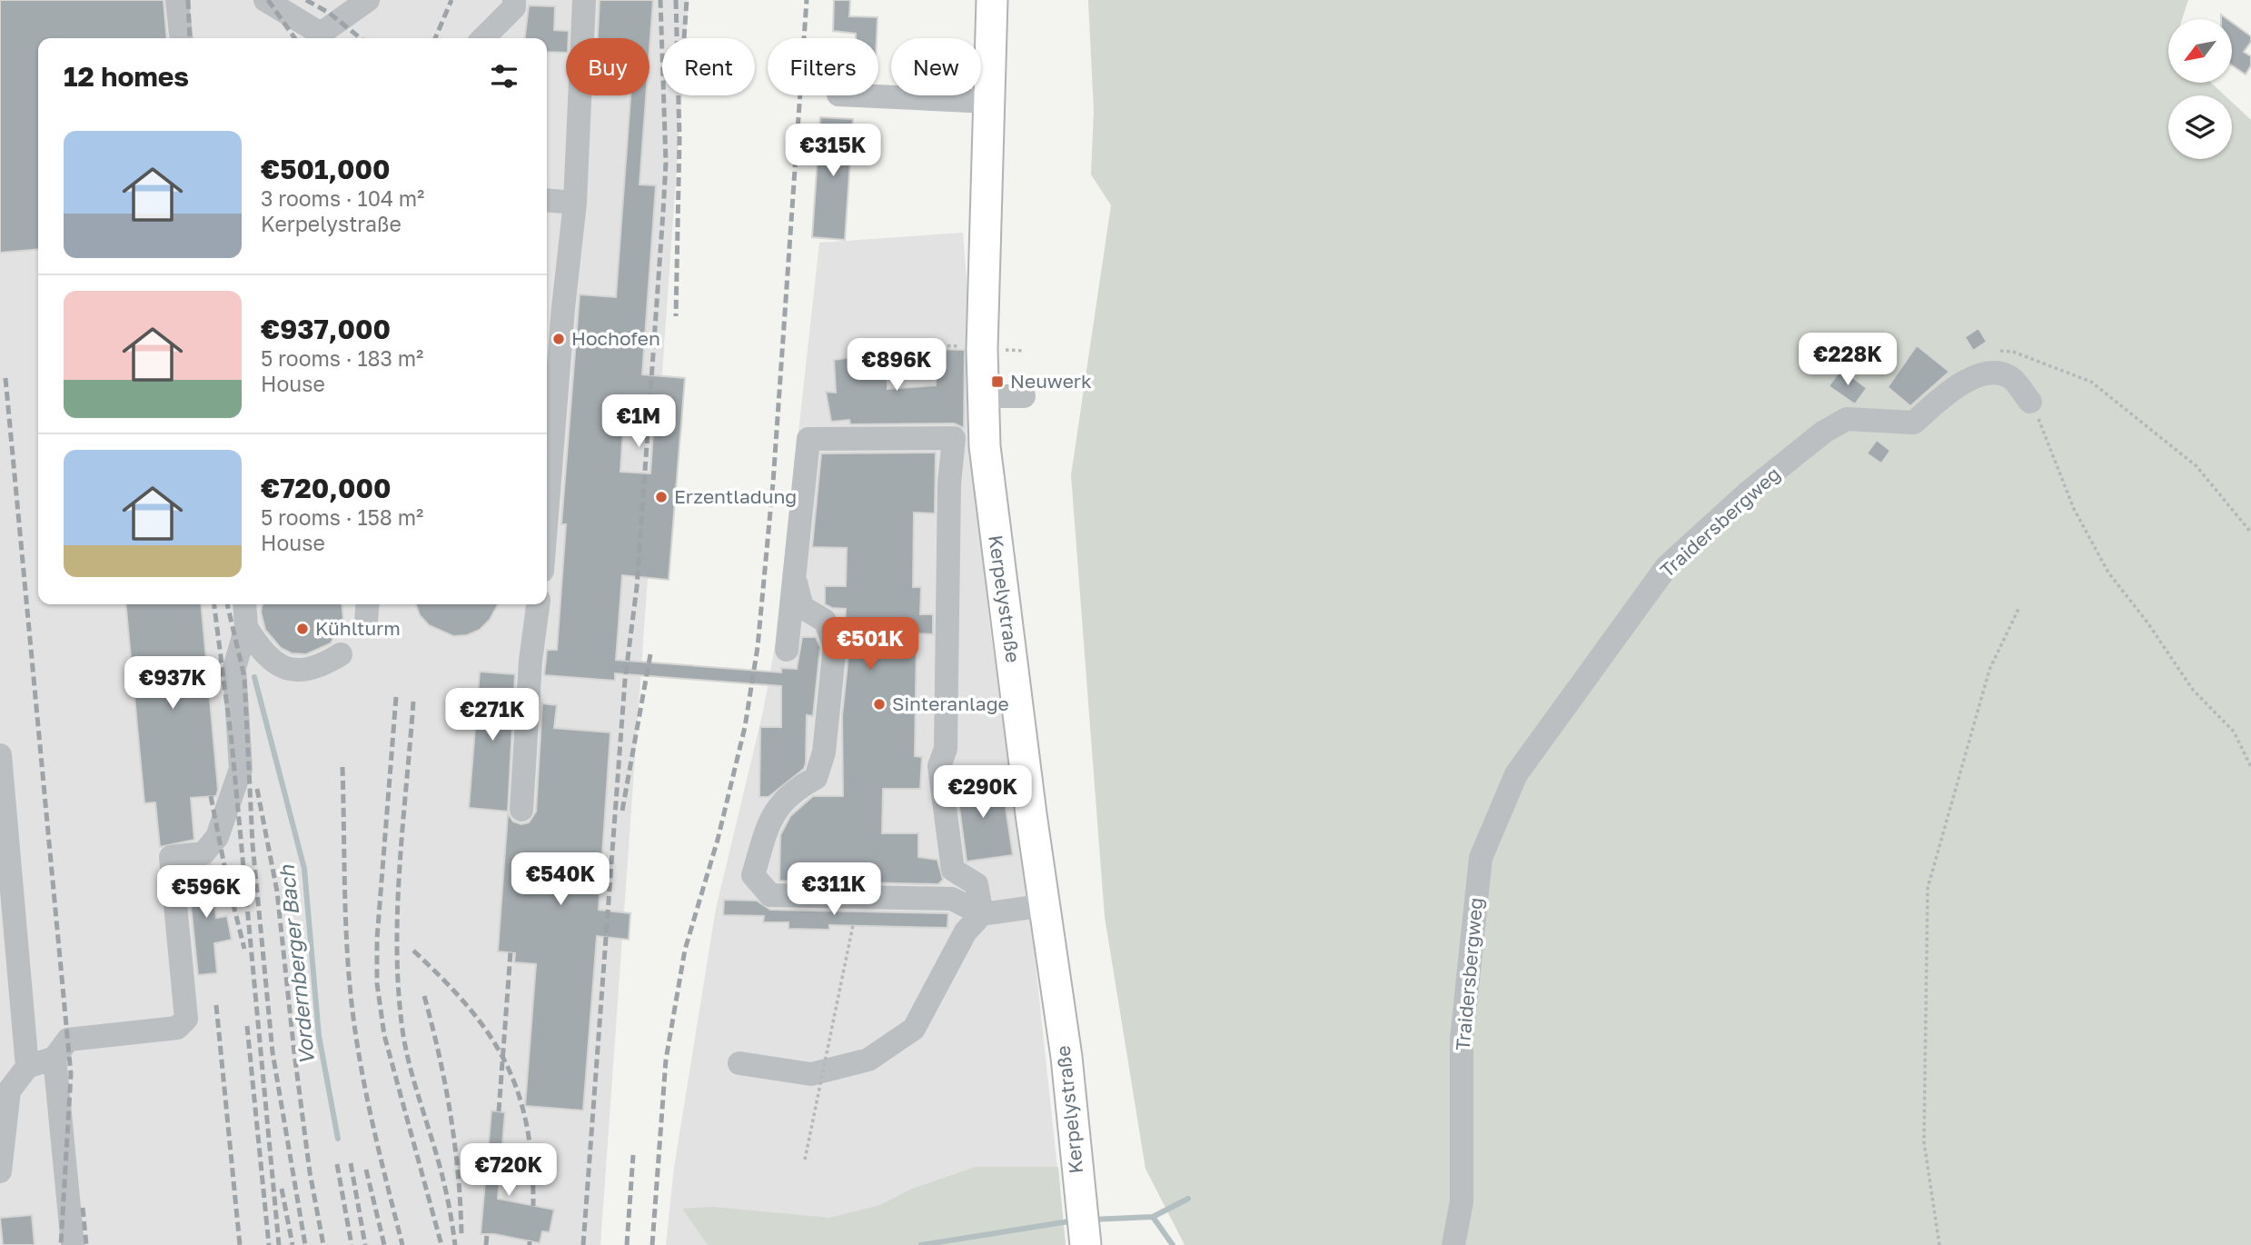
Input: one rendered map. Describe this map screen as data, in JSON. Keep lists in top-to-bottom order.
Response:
{
  "streets": {
    "main road": ["Kerpelystraße"],
    "street": ["Traidersbergweg"]
  },
  "water": ["Vordernberger Bach"],
  "places": {
    "other": [
      "Hochofen",
      "Erzentladung",
      "Kühlturm",
      "Sinteranlage"
    ],
    "transit": ["Neuwerk"]
  },
  "north": "bottom left",
  "page": {
    "chip": [
      "Buy",
      "Rent",
      "Filters",
      "New"
    ],
    "heading": "12 homes",
    "list": [
      {
        "name": "€501,000",
        "note": "3 rooms · 104 m² · Kerpelystraße"
      },
      {
        "name": "€937,000",
        "note": "5 rooms · 183 m² · House"
      },
      {
        "name": "€720,000",
        "note": "5 rooms · 158 m² · House"
      }
    ],
    "price": [
      "€315K",
      "€228K",
      "€896K",
      "€1M",
      "€501K",
      "€937K",
      "€271K",
      "€290K",
      "€540K",
      "€311K",
      "€596K",
      "€720K"
    ]
  }
}
